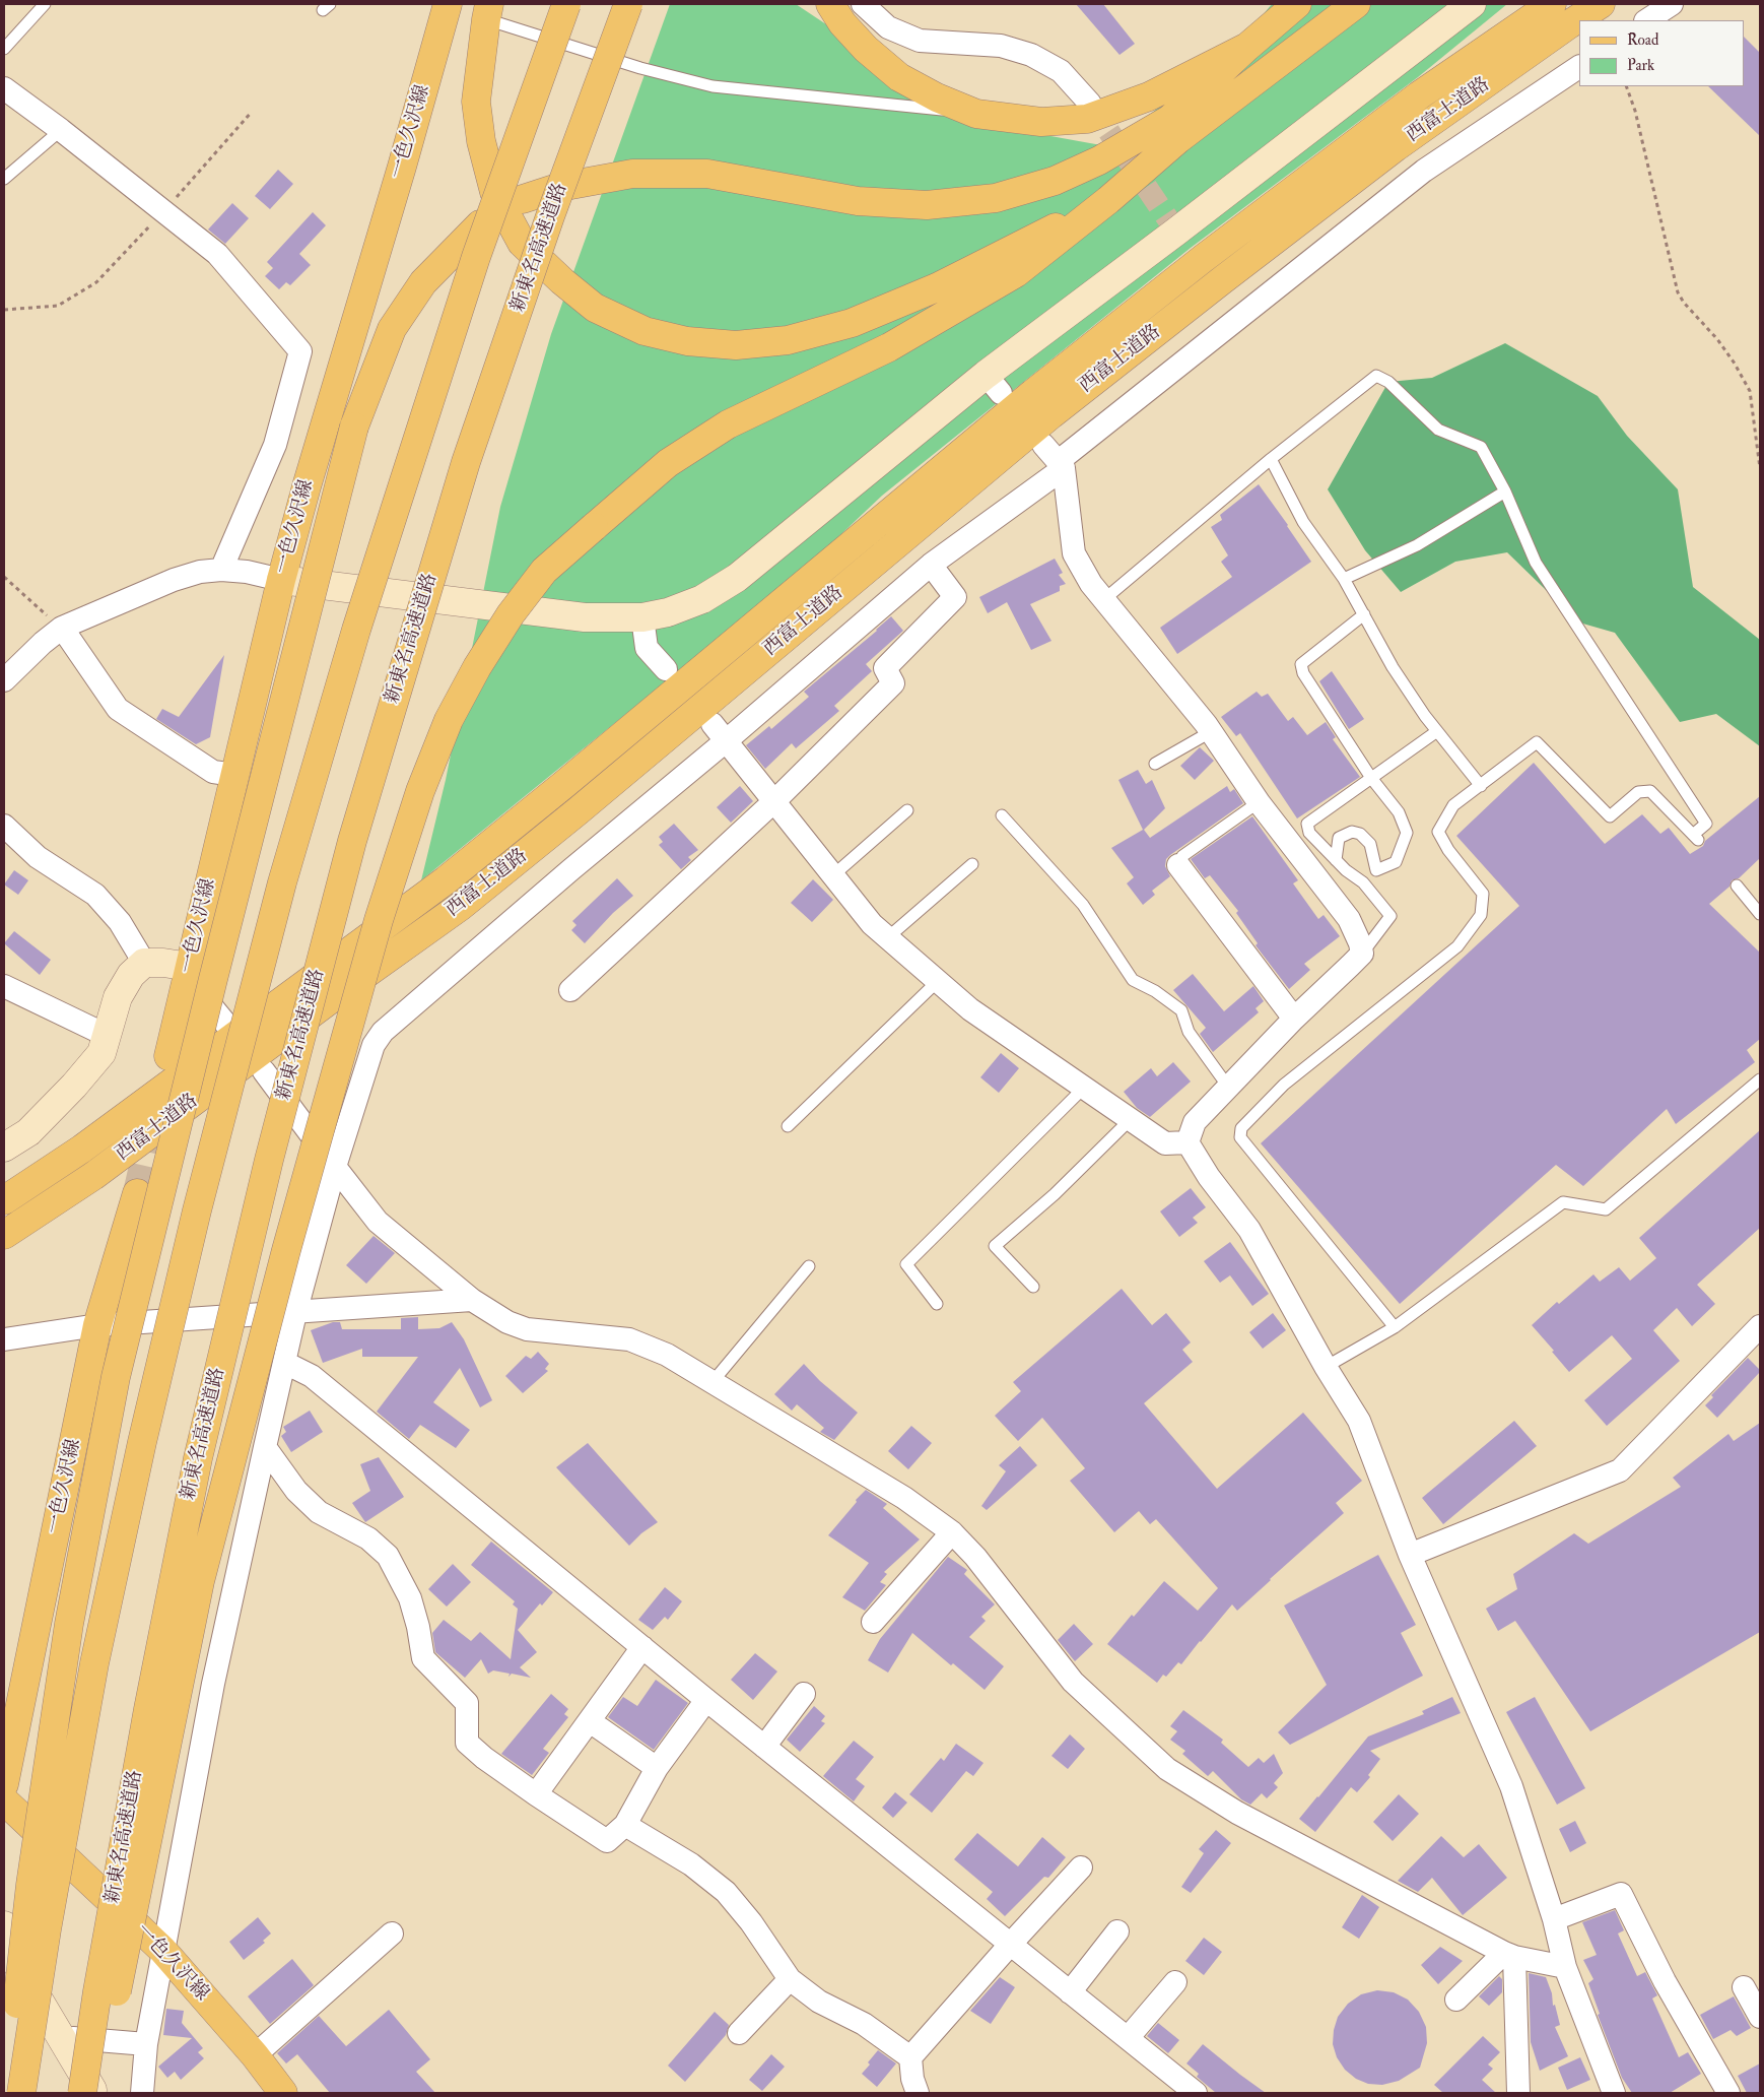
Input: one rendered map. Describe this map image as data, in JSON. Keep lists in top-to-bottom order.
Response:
{
  "streets": {
    "main road": ["西富士道路", "一色久沢線", "新東名高速道路"]
  },
  "legend": ["Road", "Park"]
}
